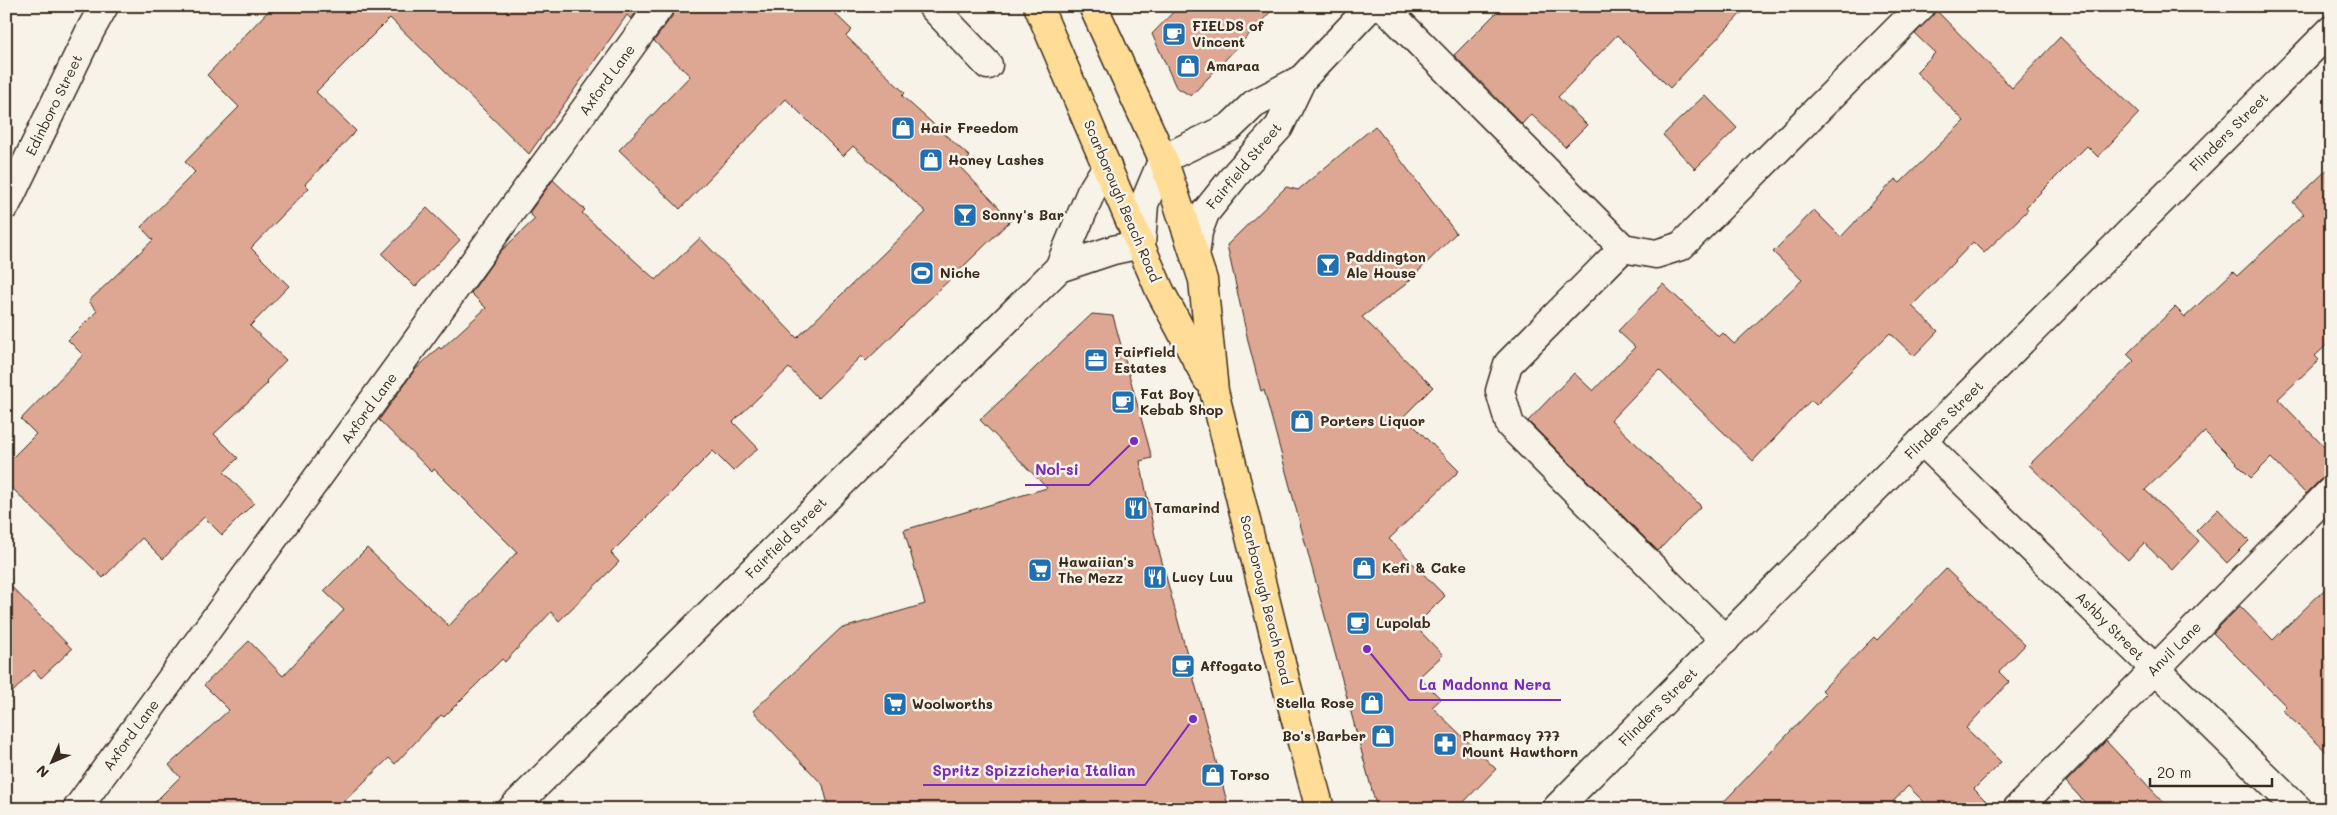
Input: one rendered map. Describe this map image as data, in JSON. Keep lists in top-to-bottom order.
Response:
{
  "streets": {
    "main road": ["Scarborough Beach Road"],
    "street": [
      "Axford Lane",
      "Edinboro Street",
      "Flinders Street",
      "Fairfield Street",
      "Ashby Street",
      "Anvil Lane"
    ]
  },
  "crossings": [
    ["Flinders Street", "Ashby Street"],
    ["Fairfield Street", "Scarborough Beach Road"],
    ["Ashby Street", "Anvil Lane"]
  ],
  "places": {
    "cafe": [
      "FIELDS of Vincent",
      "Fat Boy Kebab Shop",
      "Lupolab",
      "Affogato"
    ],
    "shop": [
      "Amaraa",
      "Hair Freedom",
      "Honey Lashes",
      "Porters Liquor",
      "Kefi & Cake",
      "Stella Rose",
      "Bo's Barber",
      "Torso"
    ],
    "bar": ["Sonny's Bar", "Paddington Ale House"],
    "sports": ["Niche"],
    "office": ["Fairfield Estates"],
    "other": ["Nol-si", "La Madonna Nera", "Spritz Spizzicheria Italian"],
    "restaurant": ["Tamarind", "Lucy Luu"],
    "supermarket": ["Hawaiian's The Mezz", "Woolworths"],
    "pharmacy": ["Pharmacy 777 Mount Hawthorn"]
  },
  "scale_bar": "20 m",
  "north": "bottom left"
}
